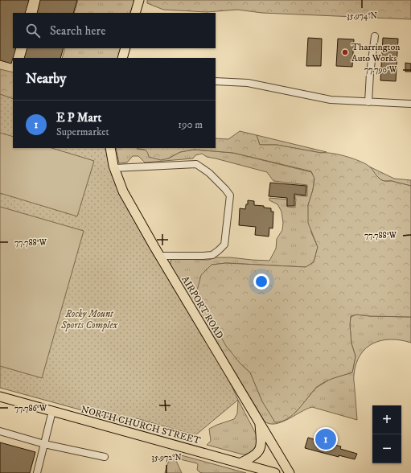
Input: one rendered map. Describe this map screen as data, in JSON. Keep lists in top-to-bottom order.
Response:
{
  "streets": {
    "main road": ["AIRPORT ROAD", "NORTH CHURCH STREET"]
  },
  "parks": ["Rocky Mount Sports Complex"],
  "places": ["Tharrington Auto Works"],
  "page": {
    "search": "Search here",
    "heading": "Nearby",
    "list": [
      {
        "mark": "1",
        "name": "E P Mart",
        "note": "Supermarket",
        "value": "190 m"
      }
    ],
    "map_buttons": ["+", "−"],
    "pins": "1"
  },
  "coordinates": [
    "35.974°N",
    "77.790°W",
    "77.788°W",
    "77.786°W",
    "35.972°N"
  ]
}
